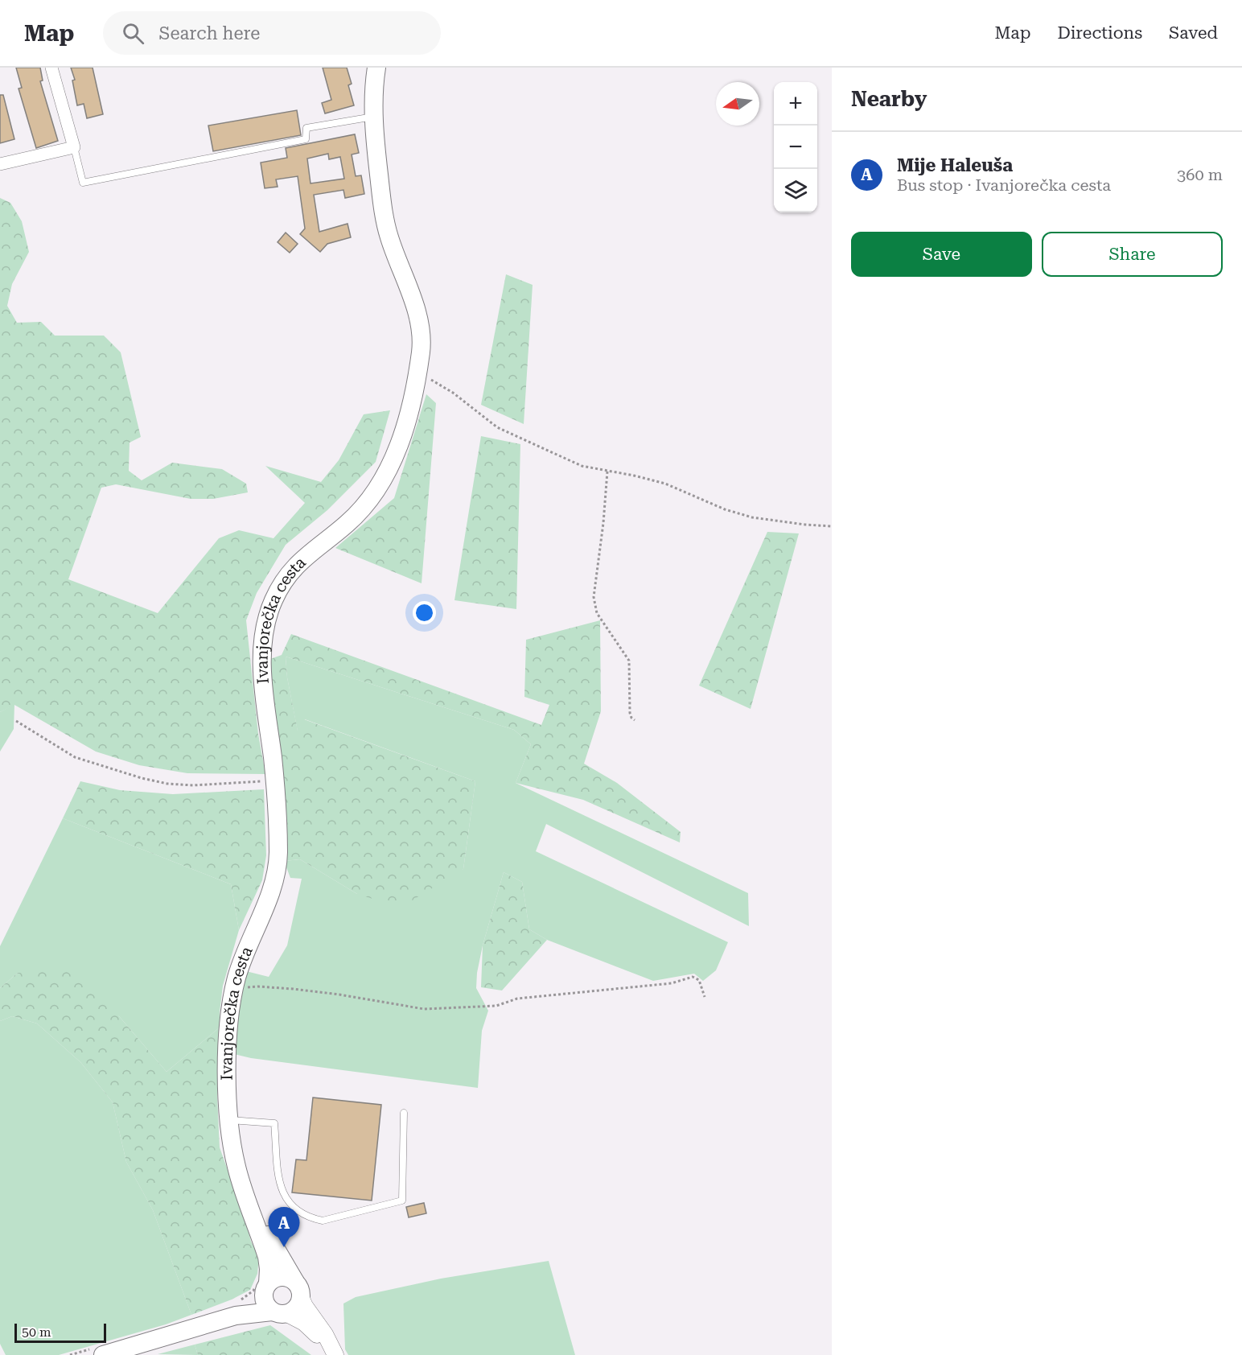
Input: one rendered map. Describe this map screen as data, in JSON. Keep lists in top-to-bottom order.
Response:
{
  "streets": {
    "main road": ["Ivanjorečka cesta"]
  },
  "scale_bar": "50 m",
  "north": "left",
  "page": {
    "header": "Map",
    "search": "Search here",
    "nav": ["Map", "Directions", "Saved"],
    "heading": "Nearby",
    "map_buttons": ["+", "−"],
    "list": [
      {
        "mark": "A",
        "name": "Mije Haleuša",
        "note": "Bus stop · Ivanjorečka cesta",
        "value": "360 m"
      }
    ],
    "buttons": ["Save", "Share"],
    "pins": "A",
    "scale": "50 m"
  }
}
